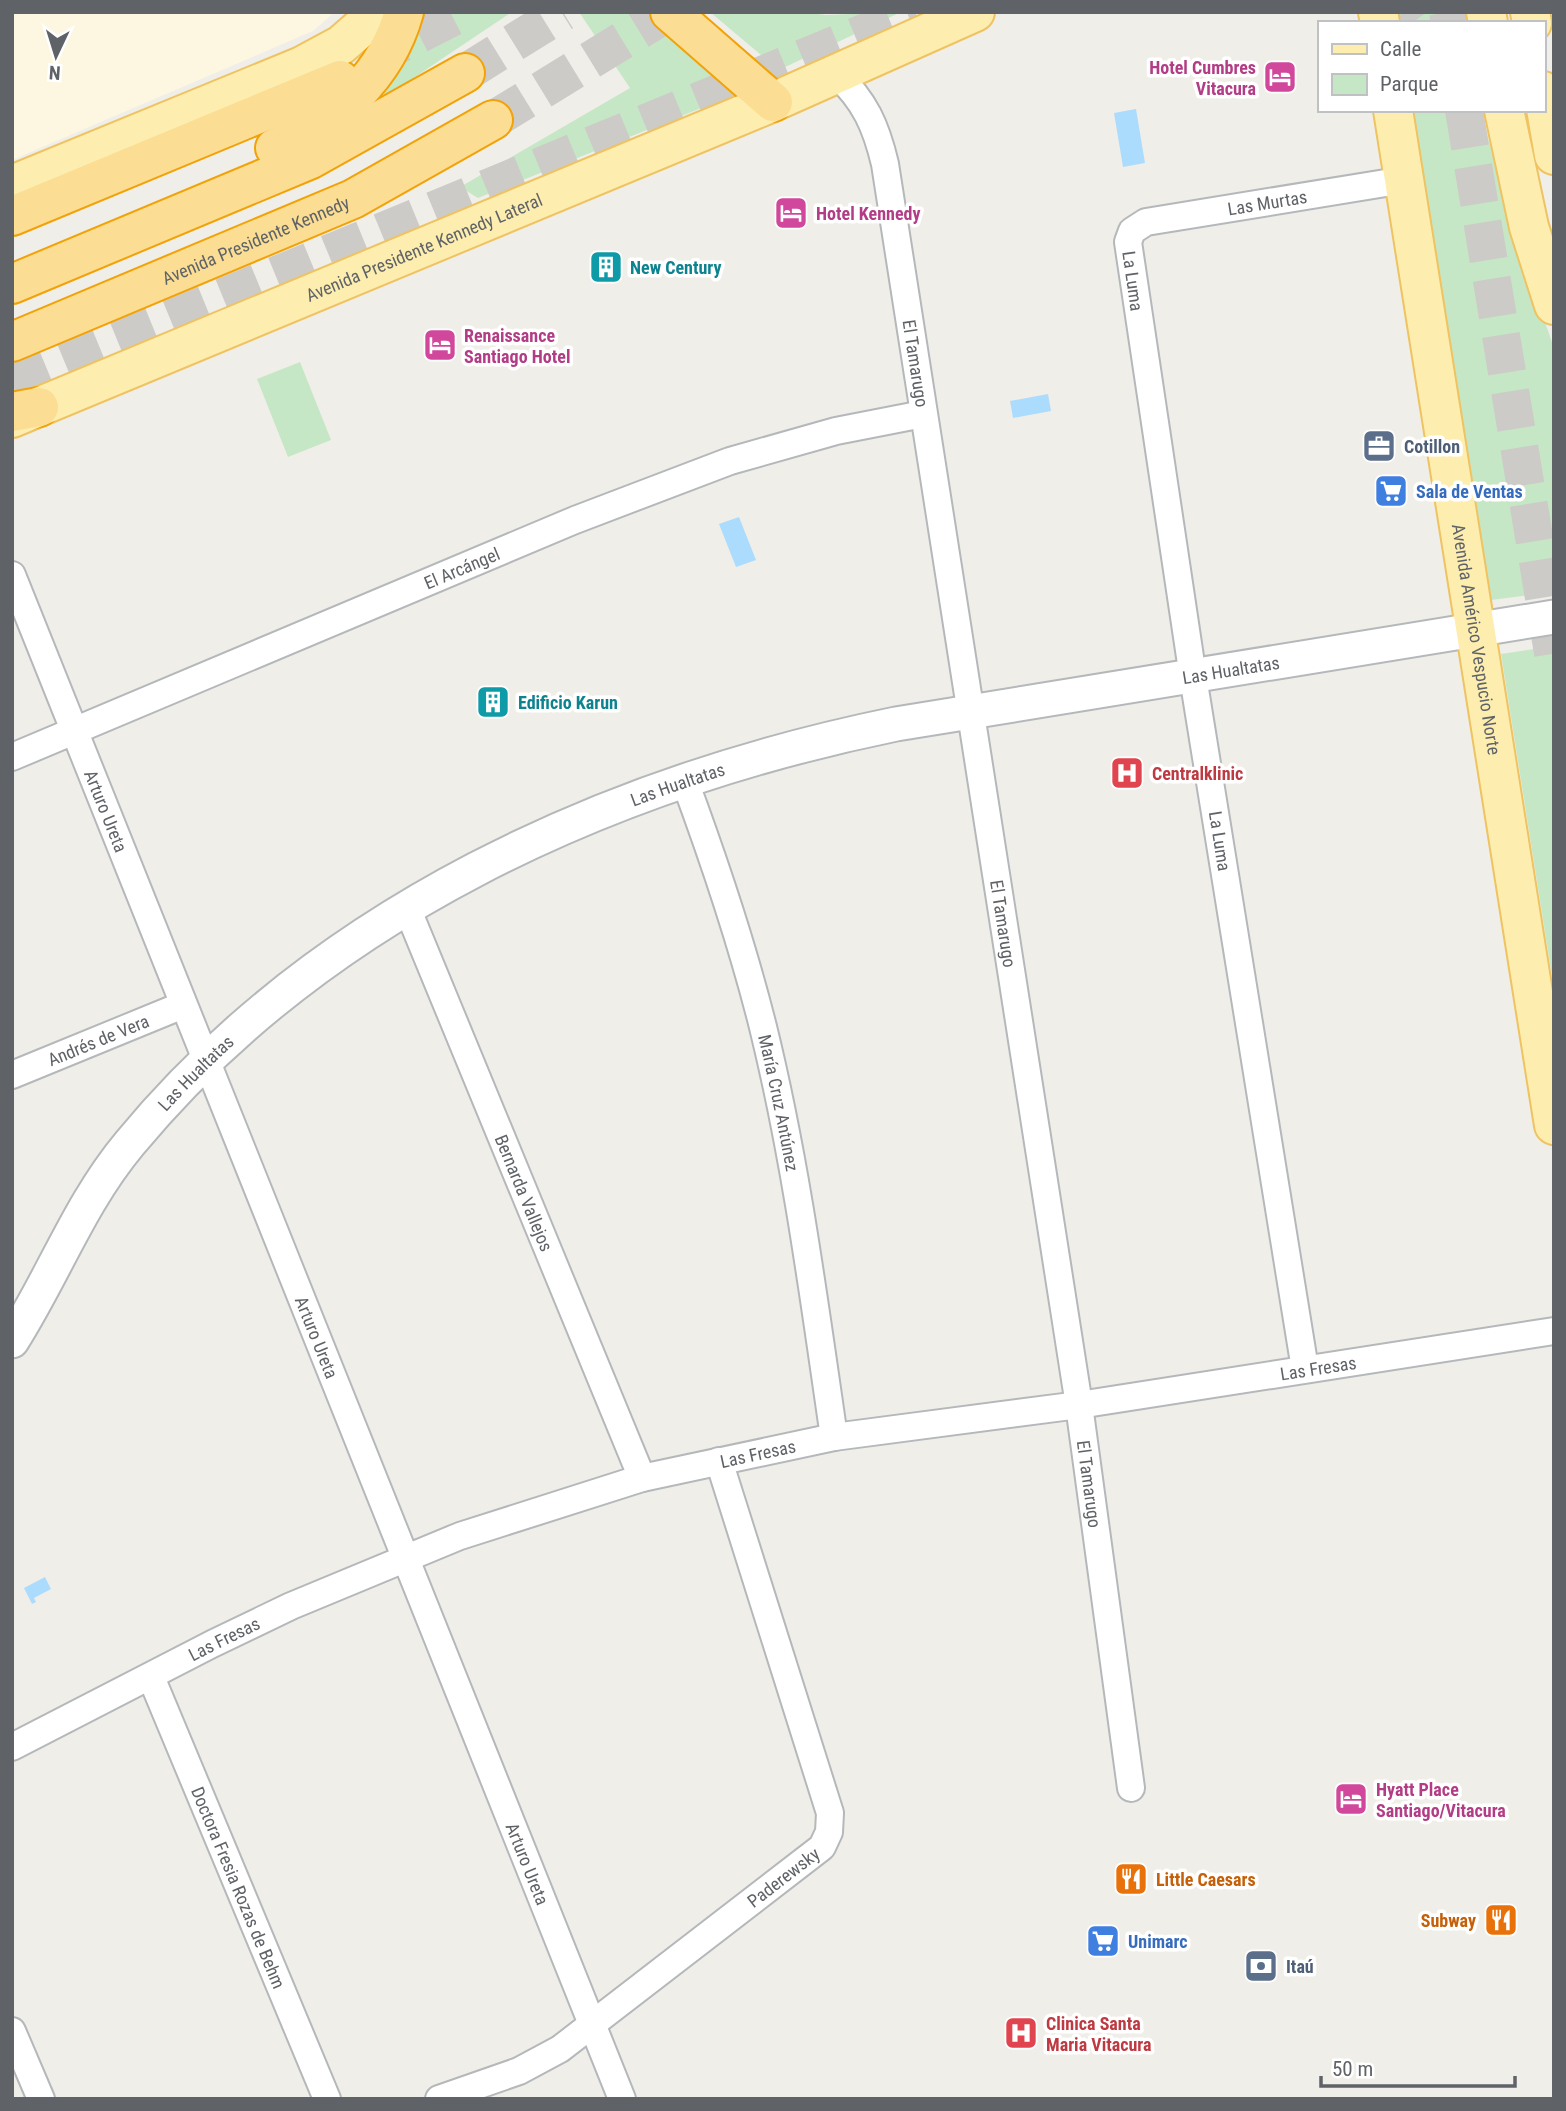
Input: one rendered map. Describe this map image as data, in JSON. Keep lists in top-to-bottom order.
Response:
{
  "streets": {
    "highway": ["Avenida Presidente Kennedy"],
    "main road": ["Avenida Presidente Kennedy Lateral", "Avenida Américo Vespucio Norte"],
    "street": [
      "Las Murtas",
      "La Luma",
      "El Tamarugo",
      "El Arcángel",
      "Las Hualtatas",
      "Arturo Ureta",
      "Andrés de Vera",
      "María Cruz Antúnez",
      "Bernarda Vallejos",
      "Las Fresas",
      "Paderewsky",
      "Doctora Fresia Rozas de Behm"
    ]
  },
  "crossings": [
    ["Las Murtas", "La Luma"],
    ["Las Murtas", "Avenida Américo Vespucio Norte"],
    ["Avenida Presidente Kennedy Lateral", "El Tamarugo"],
    ["La Luma", "Las Hualtatas"],
    ["La Luma", "Las Fresas"],
    ["El Tamarugo", "El Arcángel"],
    ["El Tamarugo", "Las Hualtatas"],
    ["El Tamarugo", "Las Fresas"],
    ["El Arcángel", "Arturo Ureta"],
    ["Avenida Américo Vespucio Norte", "Las Hualtatas"],
    ["Las Hualtatas", "Arturo Ureta"],
    ["Las Hualtatas", "María Cruz Antúnez"],
    ["Las Hualtatas", "Bernarda Vallejos"],
    ["Arturo Ureta", "Andrés de Vera"],
    ["Arturo Ureta", "Las Fresas"],
    ["Arturo Ureta", "Paderewsky"],
    ["María Cruz Antúnez", "Las Fresas"],
    ["Bernarda Vallejos", "Las Fresas"],
    ["Las Fresas", "Paderewsky"],
    ["Las Fresas", "Doctora Fresia Rozas de Behm"]
  ],
  "places": {
    "hotel": [
      "Hotel Cumbres Vitacura",
      "Hotel Kennedy",
      "Renaissance Santiago Hotel",
      "Hyatt Place Santiago/Vitacura"
    ],
    "building": ["New Century", "Edificio Karun"],
    "office": ["Cotillon"],
    "supermarket": ["Sala de Ventas", "Unimarc"],
    "hospital": ["Centralklinic", "Clinica Santa Maria Vitacura"],
    "restaurant": ["Little Caesars", "Subway"],
    "bank": ["Itaú"]
  },
  "legend": ["Calle", "Parque"],
  "scale_bar": "50 m",
  "north": "bottom"
}
